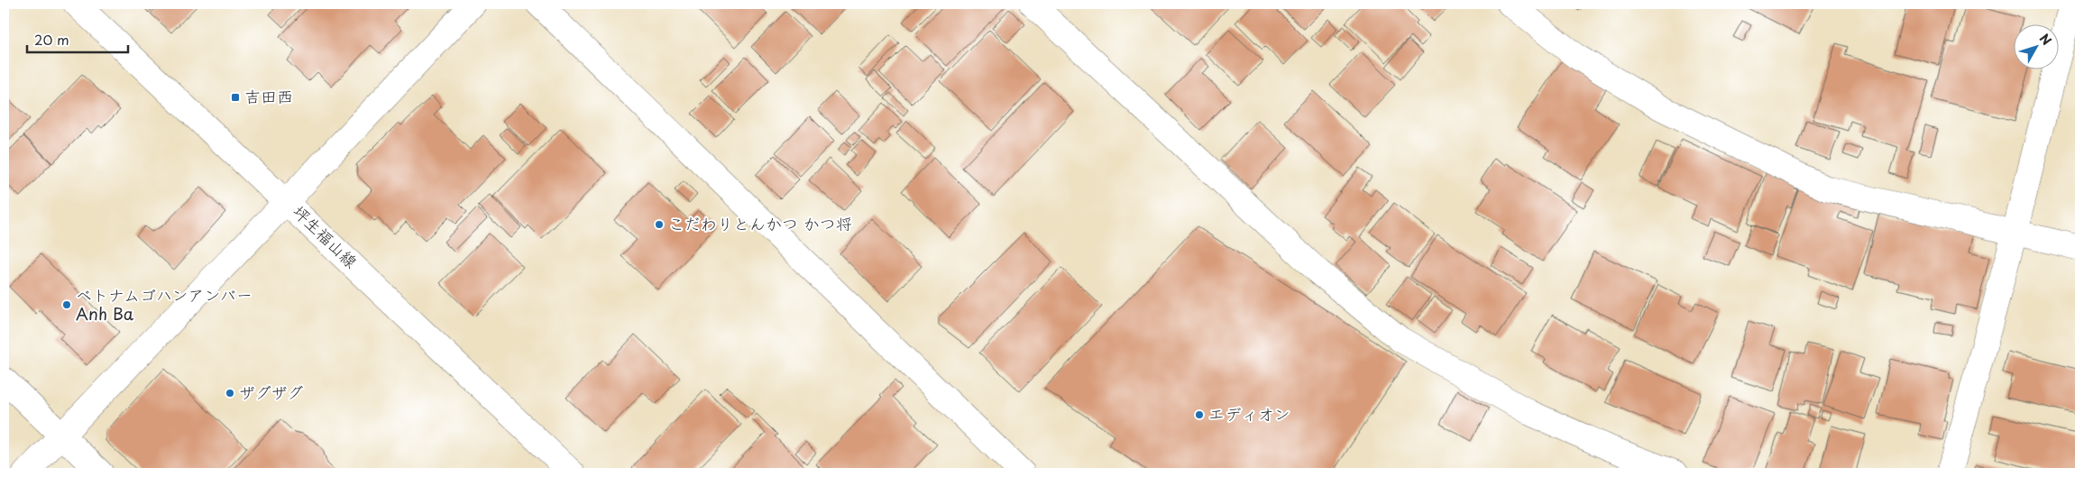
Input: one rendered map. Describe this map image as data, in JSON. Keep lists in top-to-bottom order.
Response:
{
  "streets": {
    "street": ["坪生福山線"]
  },
  "places": {
    "transit": ["吉田西"],
    "other": [
      "こだわりとんかつ かつ将",
      "ベトナムゴハンアンバー Anh Ba",
      "ザグザグ",
      "エディオン"
    ]
  },
  "scale_bar": "20 m",
  "north": "top right"
}
